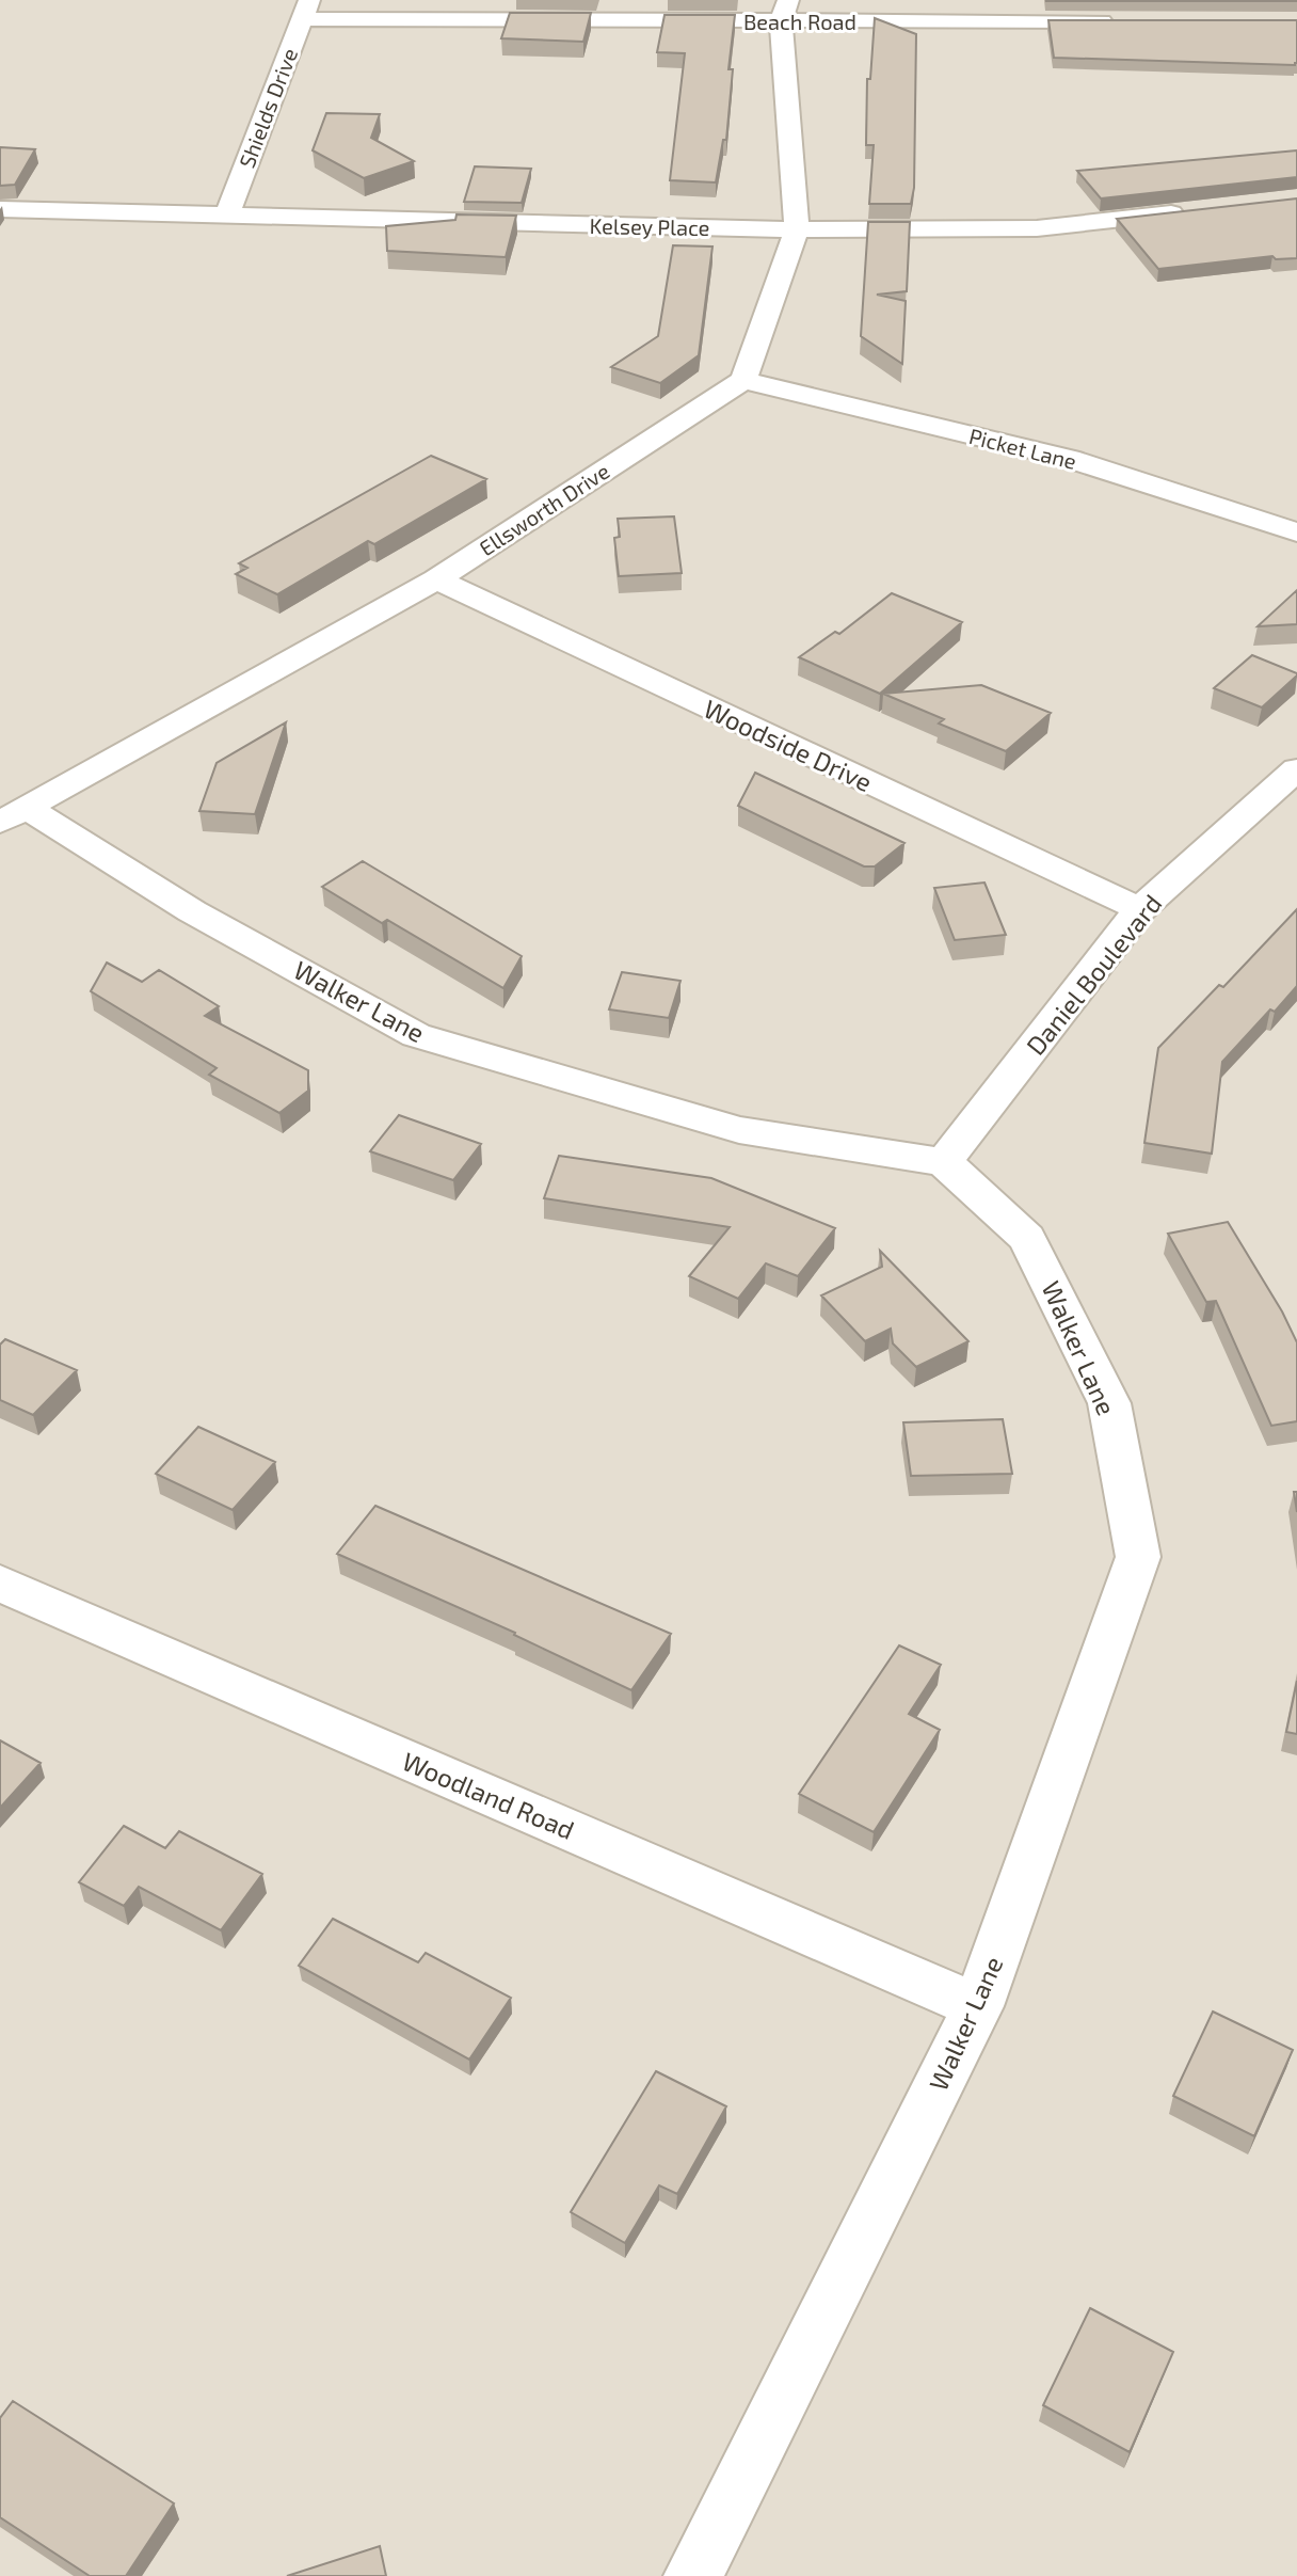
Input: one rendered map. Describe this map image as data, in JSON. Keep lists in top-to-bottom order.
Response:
{
  "streets": {
    "street": [
      "Beach Road",
      "Shields Drive",
      "Kelsey Place",
      "Picket Lane",
      "Ellsworth Drive",
      "Woodside Drive",
      "Daniel Boulevard",
      "Walker Lane",
      "Woodland Road"
    ]
  },
  "crossings": [
    ["Beach Road", "Shields Drive"],
    ["Shields Drive", "Kelsey Place"],
    ["Picket Lane", "Ellsworth Drive"],
    ["Ellsworth Drive", "Woodside Drive"],
    ["Ellsworth Drive", "Walker Lane"],
    ["Woodside Drive", "Daniel Boulevard"],
    ["Daniel Boulevard", "Walker Lane"],
    ["Walker Lane", "Woodland Road"]
  ]
}
